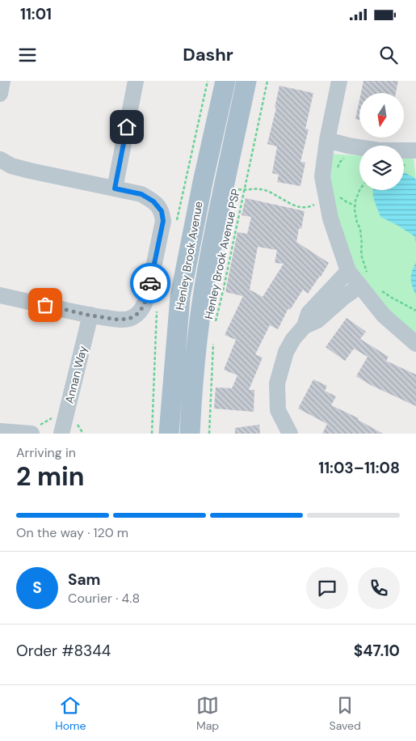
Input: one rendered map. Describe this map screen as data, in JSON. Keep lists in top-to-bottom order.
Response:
{
  "streets": {
    "main road": ["Henley Brook Avenue"],
    "street": ["Annan Way"],
    "path": ["Henley Brook Avenue PSP"]
  },
  "north": "bottom",
  "page": {
    "status": "11:01",
    "header": "Dashr",
    "heading": ["2 min", "Arriving in", "11:03–11:08"],
    "panel": [
      "Sam",
      "Courier · 4.8",
      "Order #8344",
      "$47.10"
    ],
    "bar": "On the way · 120 m",
    "round": "S",
    "tabs": ["Home", "Map", "Saved"]
  }
}
